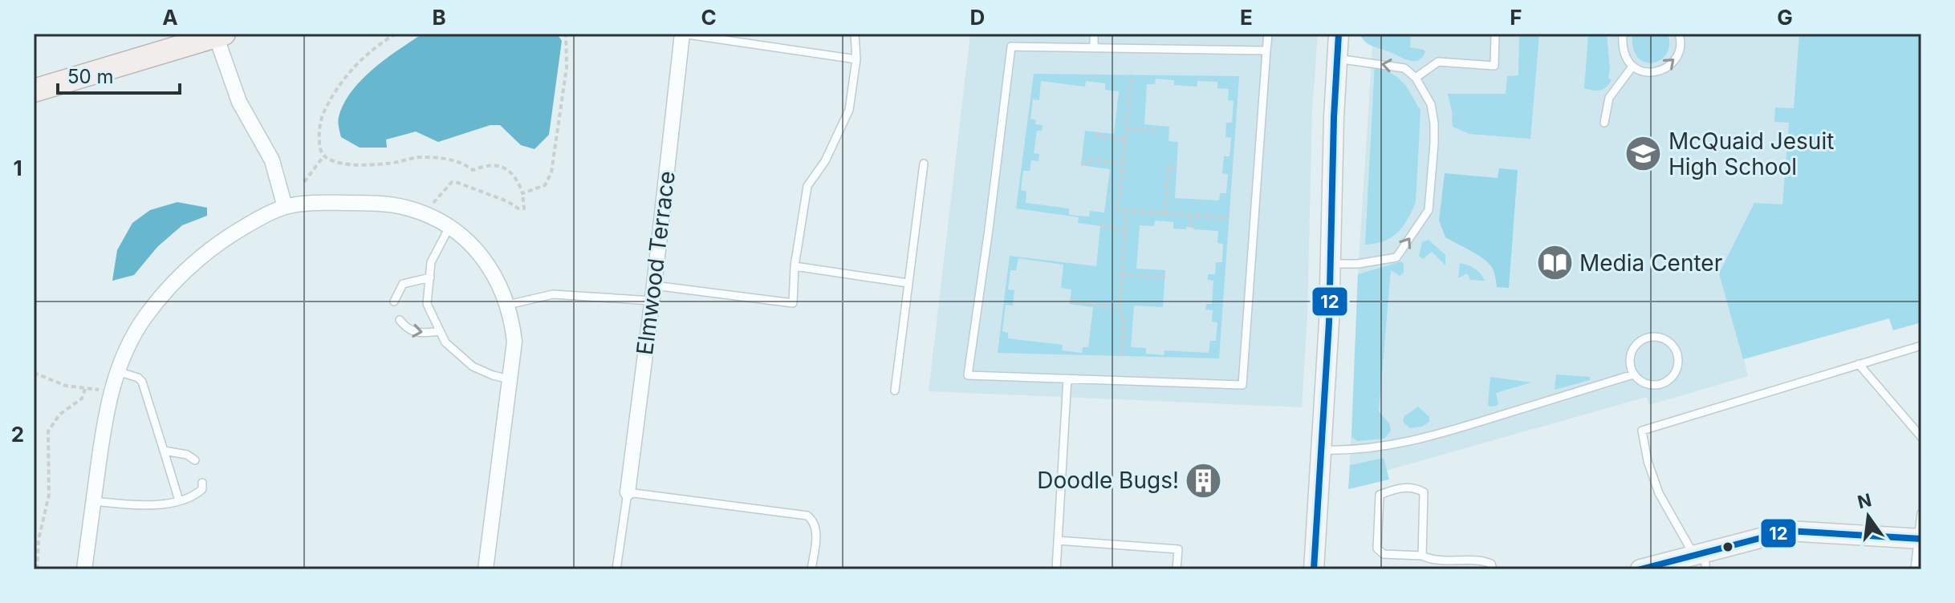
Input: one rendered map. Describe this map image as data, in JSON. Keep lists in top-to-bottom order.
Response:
{
  "streets": {
    "street": ["Elmwood Terrace"]
  },
  "places": {
    "school or university": ["McQuaid Jesuit High School"],
    "library": ["Media Center"],
    "building": ["Doodle Bugs!"]
  },
  "lines": ["transit line 12"],
  "scale_bar": "50 m",
  "north": "top",
  "grid": {
    "columns": [
      "A",
      "B",
      "C",
      "D",
      "E",
      "F",
      "G"
    ],
    "rows": ["1", "2"]
  }
}
